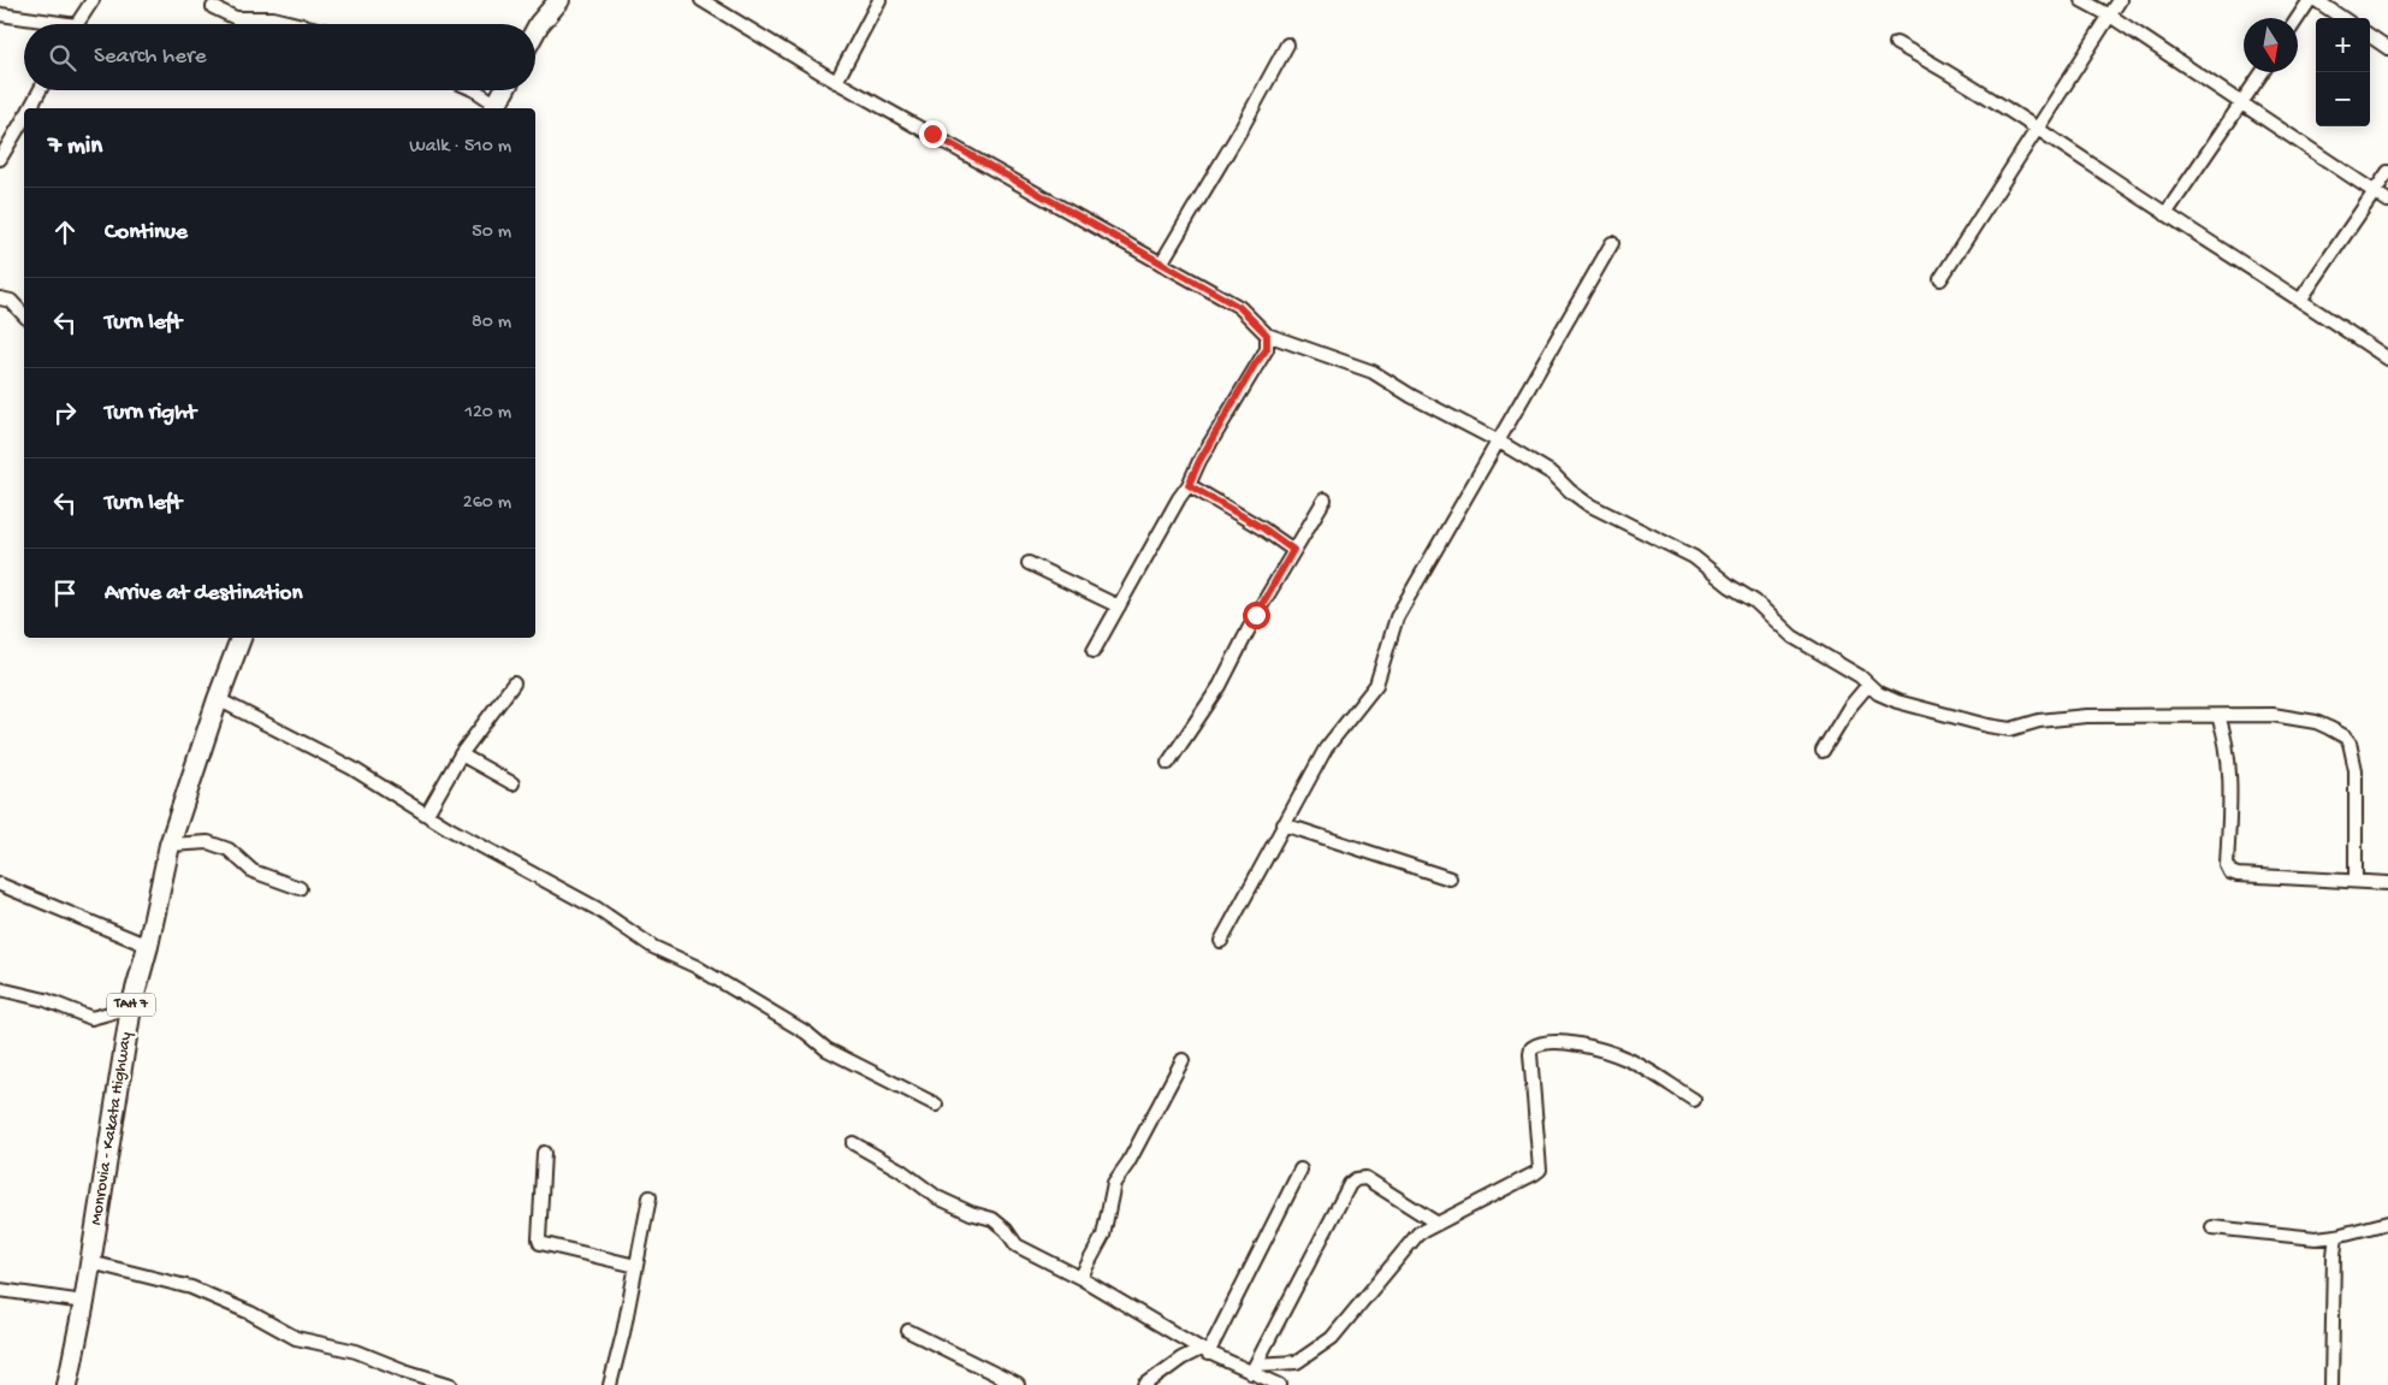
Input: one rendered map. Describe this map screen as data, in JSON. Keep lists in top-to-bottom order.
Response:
{
  "streets": {
    "highway": ["TAH 7", "Monrovia - Kakata Highway"]
  },
  "north": "bottom",
  "page": {
    "map_buttons": ["+", "−"],
    "search": "Search here",
    "heading": ["7 min", "Walk · 510 m"],
    "list": [
      ["Continue", "50 m"],
      ["Turn left", "80 m"],
      ["Turn right", "120 m"],
      ["Turn left", "260 m"],
      "Arrive at destination"
    ]
  }
}
